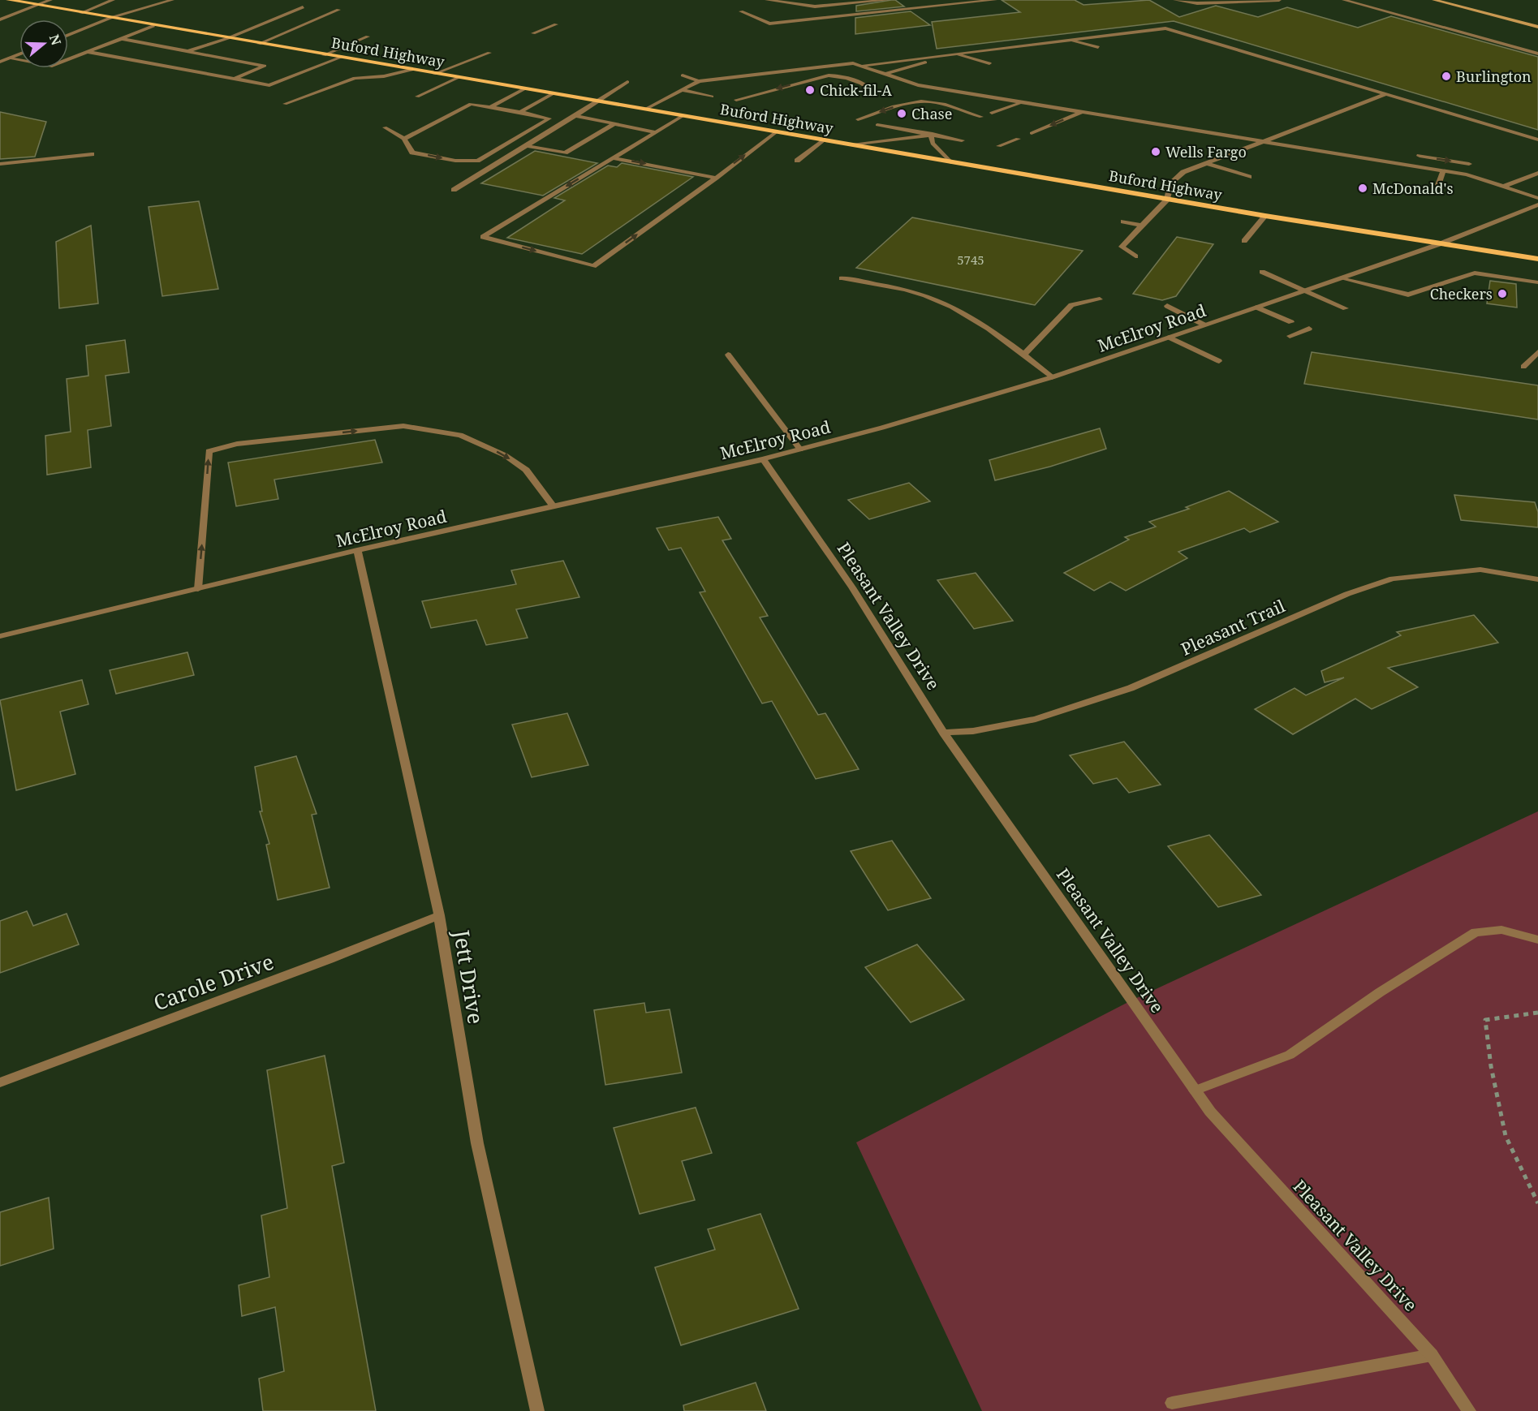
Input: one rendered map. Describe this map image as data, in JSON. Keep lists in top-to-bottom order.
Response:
{
  "streets": {
    "main road": ["Buford Highway"],
    "street": [
      "McElroy Road",
      "Pleasant Valley Drive",
      "Pleasant Trail",
      "Jett Drive",
      "Carole Drive"
    ]
  },
  "crossings": [
    ["Buford Highway", "McElroy Road"],
    ["McElroy Road", "Pleasant Valley Drive"],
    ["McElroy Road", "Jett Drive"],
    ["Pleasant Valley Drive", "Pleasant Trail"],
    ["Jett Drive", "Carole Drive"]
  ],
  "places": [
    "Burlington",
    "Chick-fil-A",
    "Chase",
    "Wells Fargo",
    "McDonald's",
    "Checkers"
  ],
  "house_numbers": ["5745"],
  "north": "right"
}
